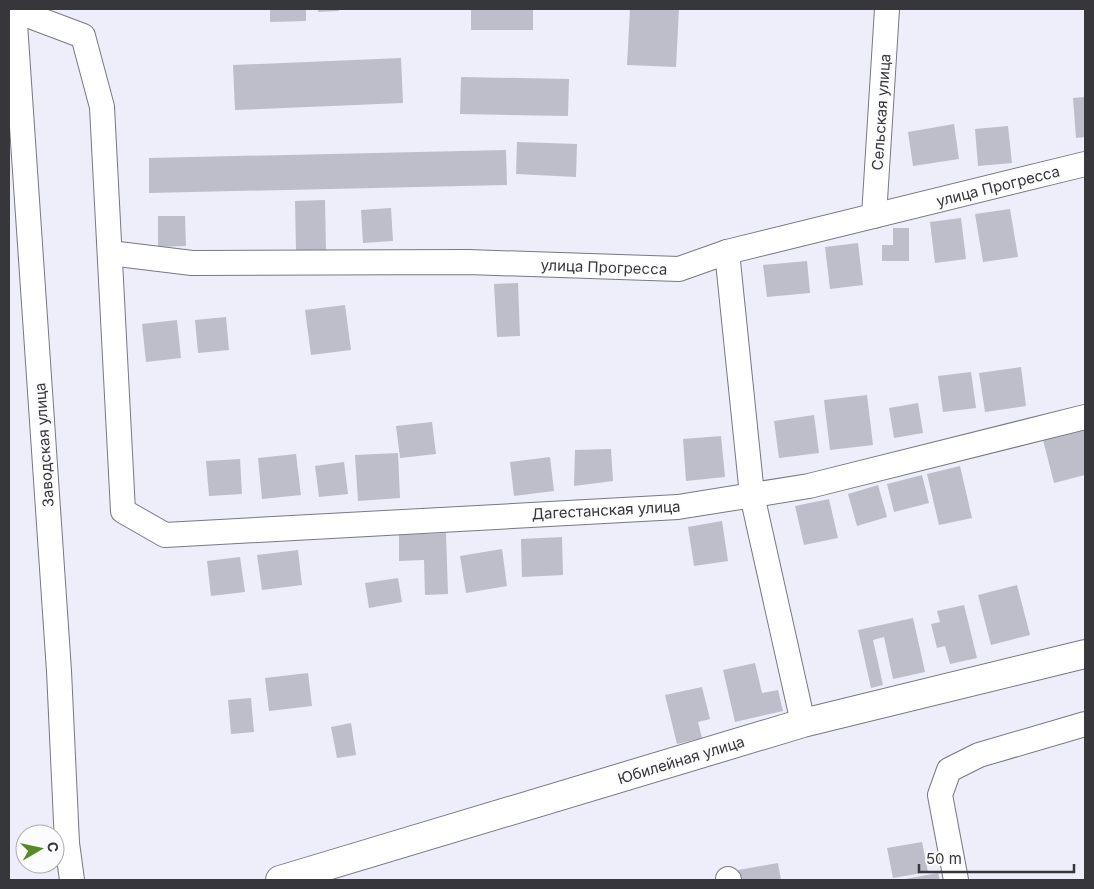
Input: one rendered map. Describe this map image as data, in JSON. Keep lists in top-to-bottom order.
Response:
{
  "streets": {
    "street": [
      "Сельская улица",
      "улица Прогресса",
      "Заводская улица",
      "Дагестанская улица",
      "Юбилейная улица"
    ]
  },
  "crossings": [
    ["Сельская улица", "улица Прогресса"],
    ["улица Прогресса", "Дагестанская улица"]
  ],
  "scale_bar": "50 m",
  "north": "right"
}
